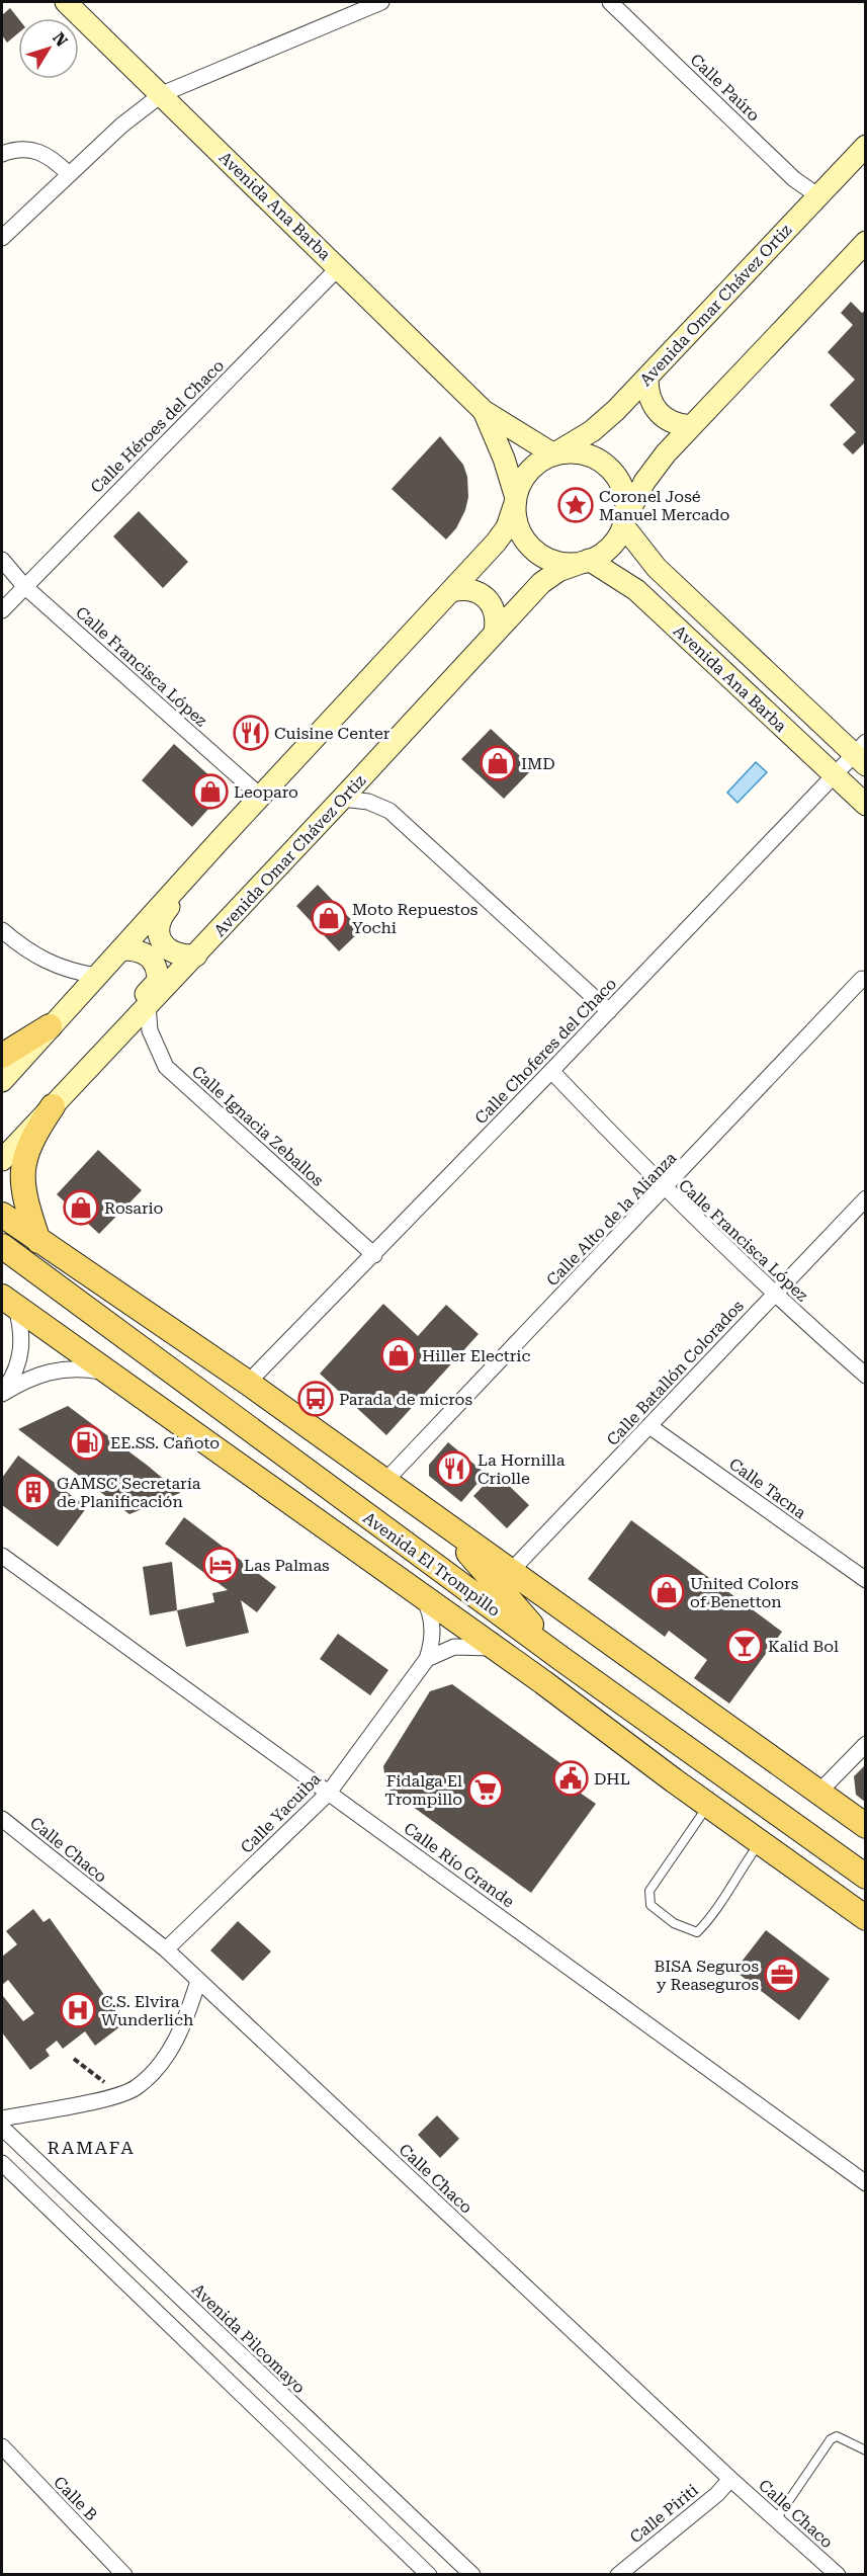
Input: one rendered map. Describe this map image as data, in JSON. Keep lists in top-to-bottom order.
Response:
{
  "streets": {
    "main road": ["Avenida Ana Barba", "Avenida Omar Chávez Ortiz", "Avenida El Trompillo"],
    "street": [
      "Calle Paúro",
      "Calle Héroes del Chaco",
      "Calle Francisca López",
      "Calle Choferes del Chaco",
      "Calle Ignacia Zeballos",
      "Calle Alto de la Alianza",
      "Calle Batallón Colorados",
      "Calle Tacna",
      "Calle Yacuiba",
      "Calle Chaco",
      "Calle Río Grande",
      "Avenida Pilcomayo",
      "Calle B",
      "Calle Piriti"
    ]
  },
  "crossings": [
    ["Calle Paúro", "Avenida Omar Chávez Ortiz"],
    ["Avenida Ana Barba", "Avenida Omar Chávez Ortiz"],
    ["Avenida Ana Barba", "Calle Héroes del Chaco"],
    ["Avenida Ana Barba", "Calle Choferes del Chaco"],
    ["Avenida Omar Chávez Ortiz", "Calle Ignacia Zeballos"],
    ["Calle Héroes del Chaco", "Calle Francisca López"],
    ["Calle Francisca López", "Calle Choferes del Chaco"],
    ["Calle Francisca López", "Calle Alto de la Alianza"],
    ["Calle Francisca López", "Calle Batallón Colorados"],
    ["Calle Choferes del Chaco", "Calle Ignacia Zeballos"],
    ["Calle Batallón Colorados", "Calle Tacna"],
    ["Avenida El Trompillo", "Calle Yacuiba"],
    ["Calle Yacuiba", "Calle Chaco"],
    ["Calle Yacuiba", "Calle Río Grande"],
    ["Calle Chaco", "Calle Piriti"]
  ],
  "districts": ["RAMAFA"],
  "places": {
    "place": ["Coronel José Manuel Mercado"],
    "restaurant": ["Cuisine Center", "La Hornilla Criolle"],
    "shop": [
      "IMD",
      "Leoparo",
      "Moto Repuestos Yochi",
      "Rosario",
      "Hiller Electric",
      "United Colors of Benetton"
    ],
    "bus stop": ["Parada de micros"],
    "fuel station": ["EE.SS. Cañoto"],
    "building": ["GAMSC Secretaría de Planificación"],
    "hotel": ["Las Palmas"],
    "bar": ["Kalid Bol"],
    "public building": ["DHL"],
    "supermarket": ["Fidalga El Trompillo"],
    "office": ["BISA Seguros y Reaseguros"],
    "hospital": ["C.S. Elvira Wunderlich"]
  },
  "north": "top right"
}
